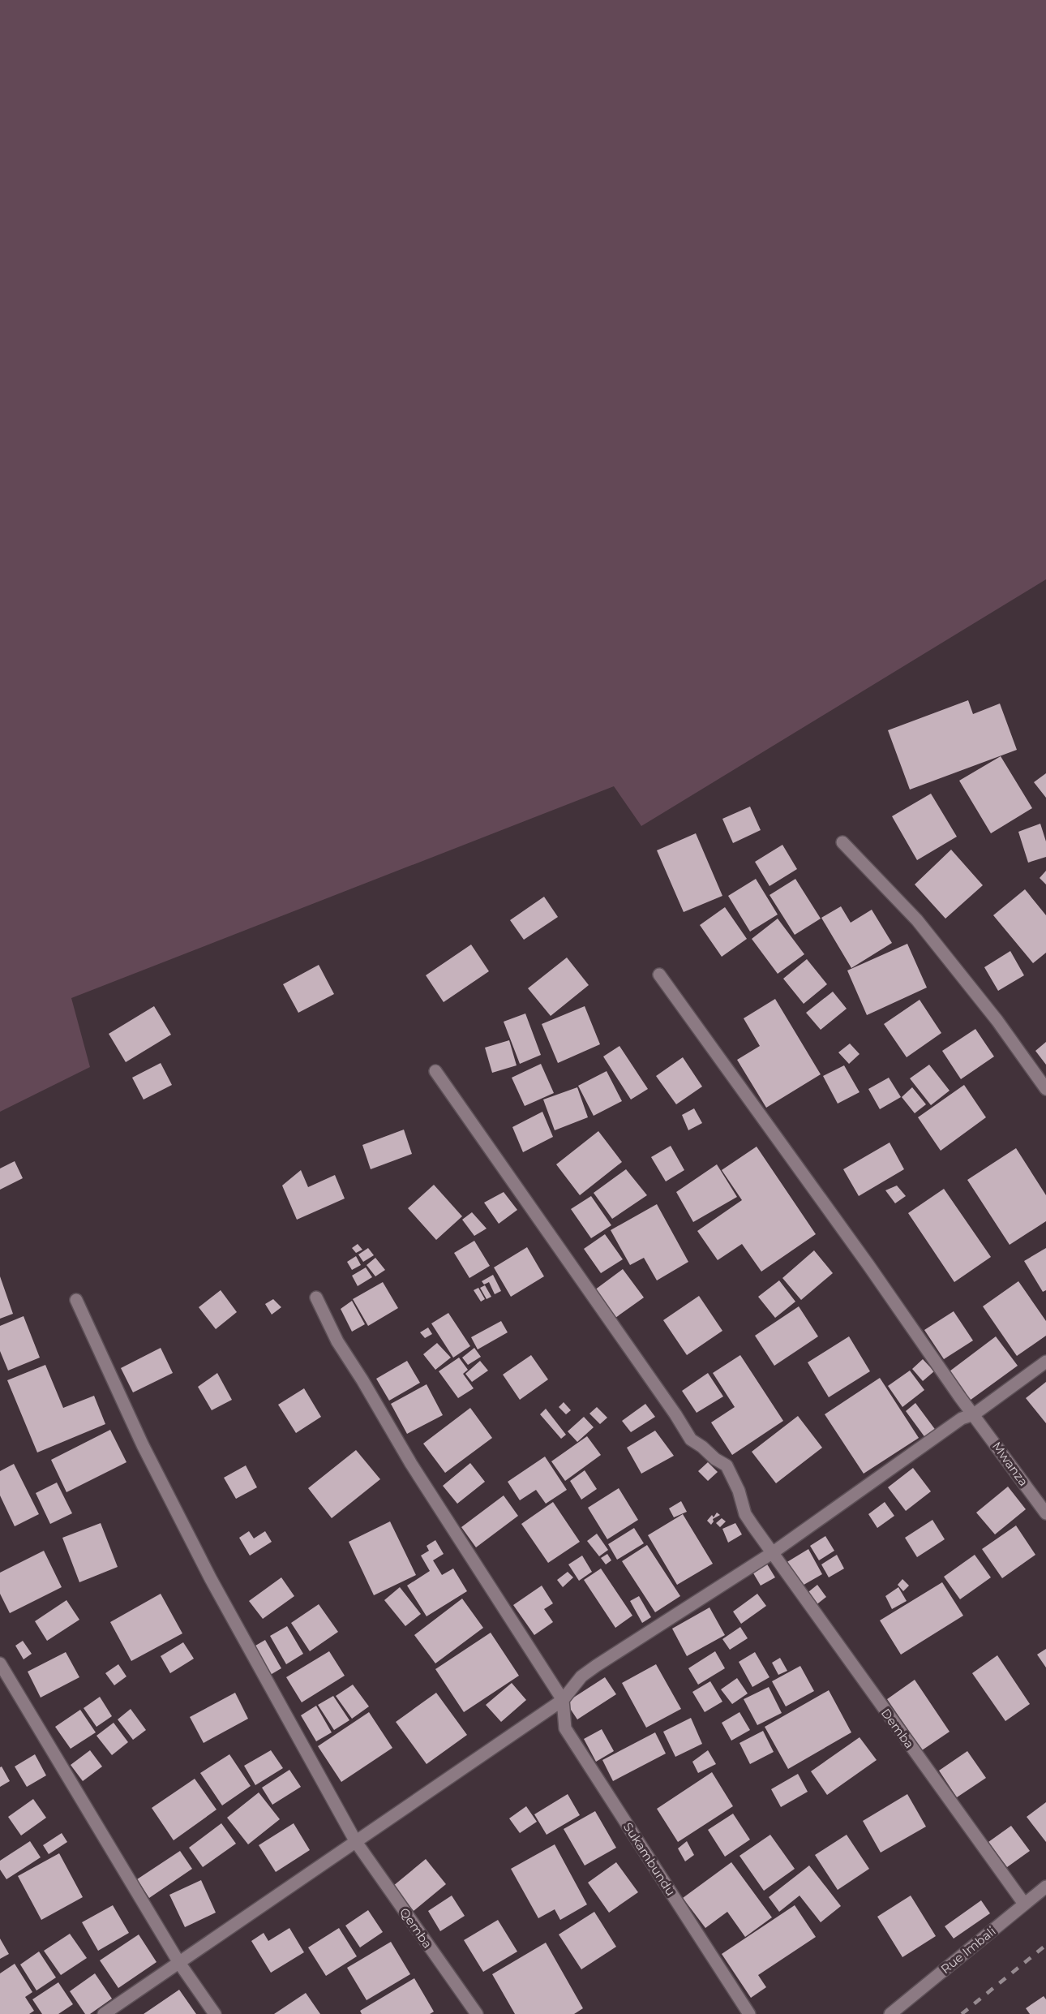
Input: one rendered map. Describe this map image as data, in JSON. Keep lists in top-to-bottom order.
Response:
{
  "streets": {
    "street": [
      "Mwanza",
      "Demba",
      "Sukambundu",
      "Qemba",
      "Rue Imbali"
    ]
  },
  "crossings": [
    ["Demba", "Rue Imbali"]
  ]
}
